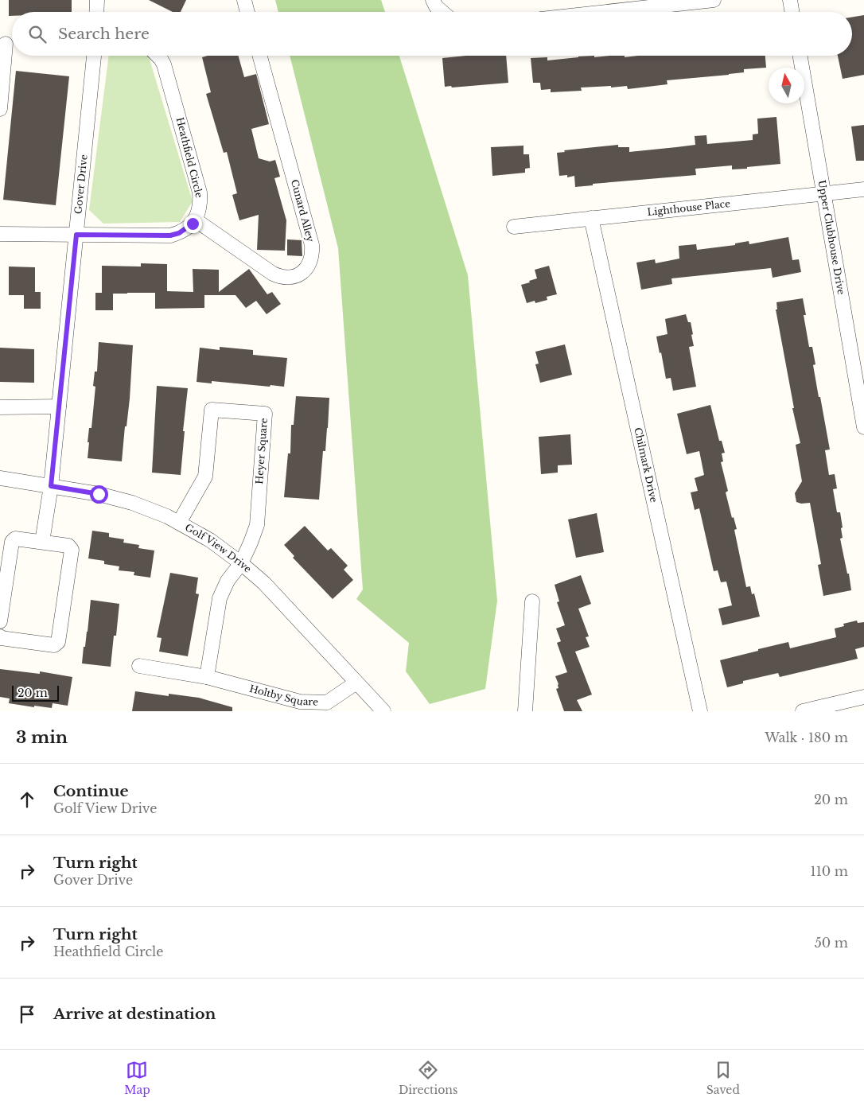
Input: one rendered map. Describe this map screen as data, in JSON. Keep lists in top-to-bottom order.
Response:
{
  "streets": {
    "street": [
      "Heathfield Circle",
      "Gover Drive",
      "Lighthouse Place",
      "Cunard Alley",
      "Upper Clubhouse Drive",
      "Heyer Square",
      "Chilmark Drive",
      "Golf View Drive",
      "Holtby Square"
    ]
  },
  "crossings": [
    ["Heathfield Circle", "Cunard Alley"],
    ["Gover Drive", "Golf View Drive"],
    ["Lighthouse Place", "Upper Clubhouse Drive"],
    ["Lighthouse Place", "Chilmark Drive"],
    ["Heyer Square", "Golf View Drive"],
    ["Golf View Drive", "Holtby Square"]
  ],
  "scale_bar": "20 m",
  "north": "top",
  "page": {
    "search": "Search here",
    "scale": "20 m",
    "heading": ["3 min", "Walk · 180 m"],
    "list": [
      ["Continue", "Golf View Drive", "20 m"],
      ["Turn right", "Gover Drive", "110 m"],
      ["Turn right", "Heathfield Circle", "50 m"],
      "Arrive at destination"
    ],
    "nav": ["Map", "Directions", "Saved"]
  }
}
